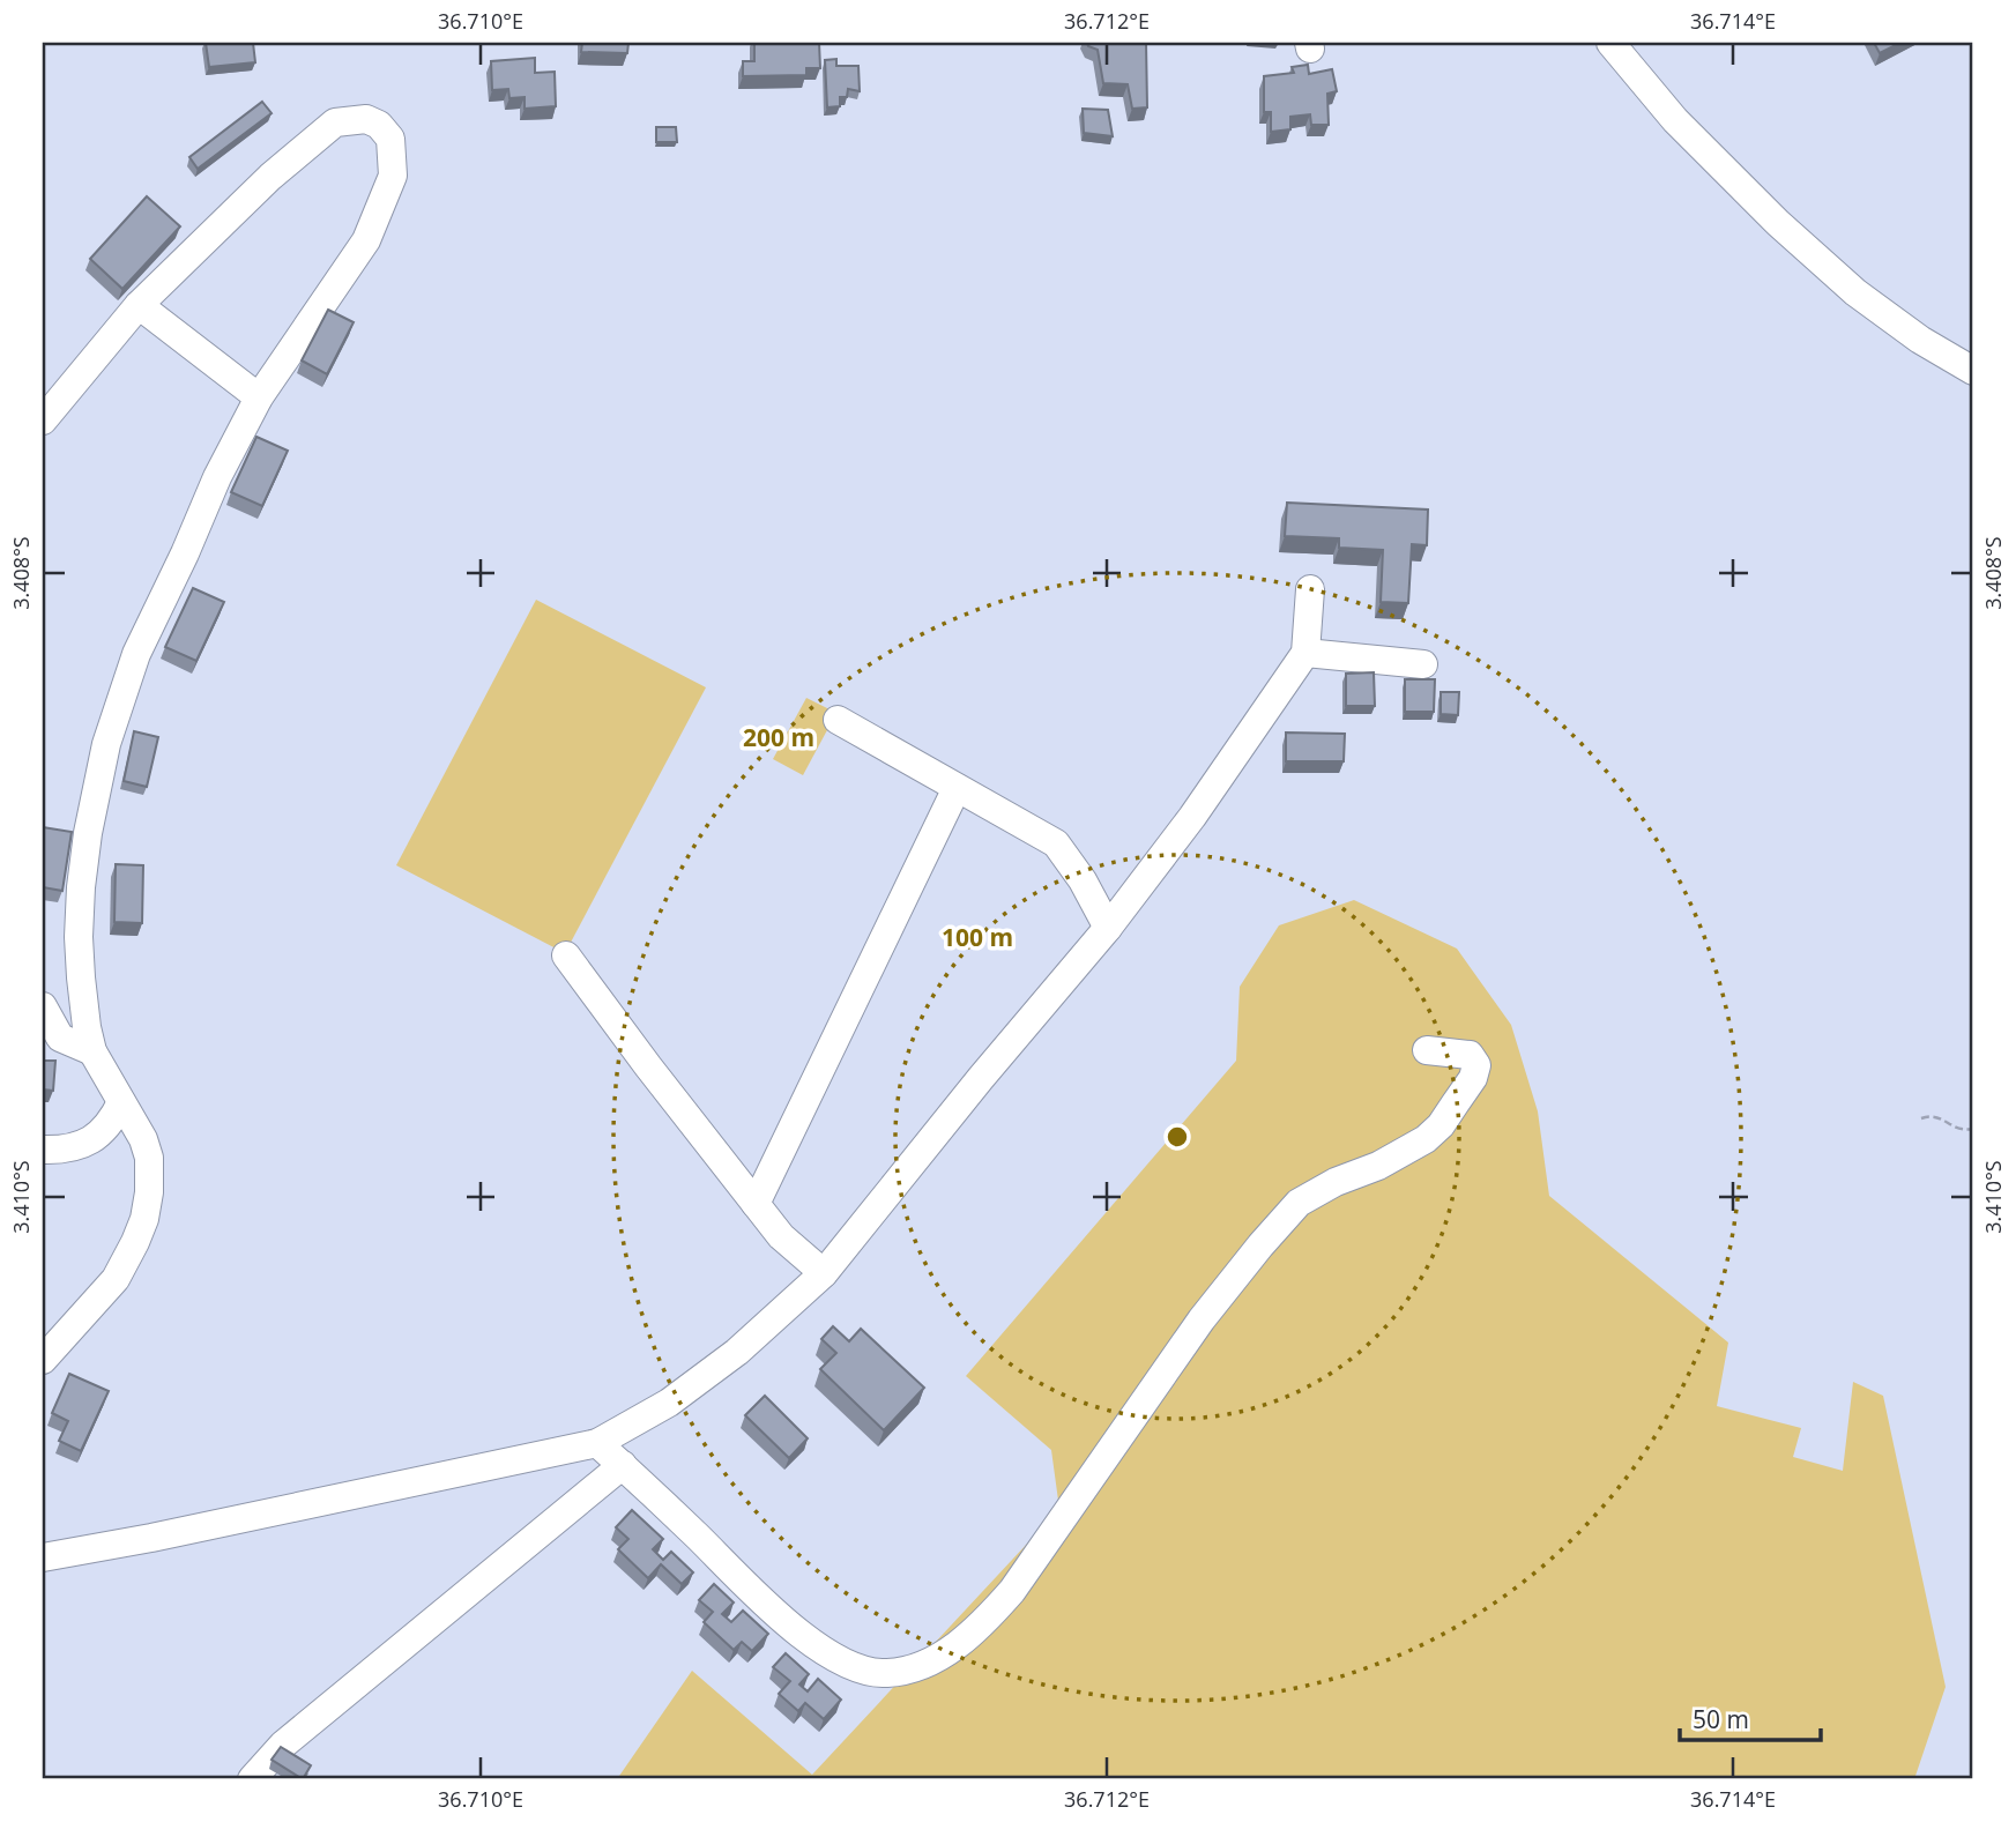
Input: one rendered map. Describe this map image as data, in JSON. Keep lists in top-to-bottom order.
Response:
{
  "scale_bar": "50 m",
  "coordinates": [
    "36.710°E",
    "36.712°E",
    "36.714°E",
    "3.408°S",
    "3.410°S"
  ],
  "rings": ["200 m", "100 m"]
}
